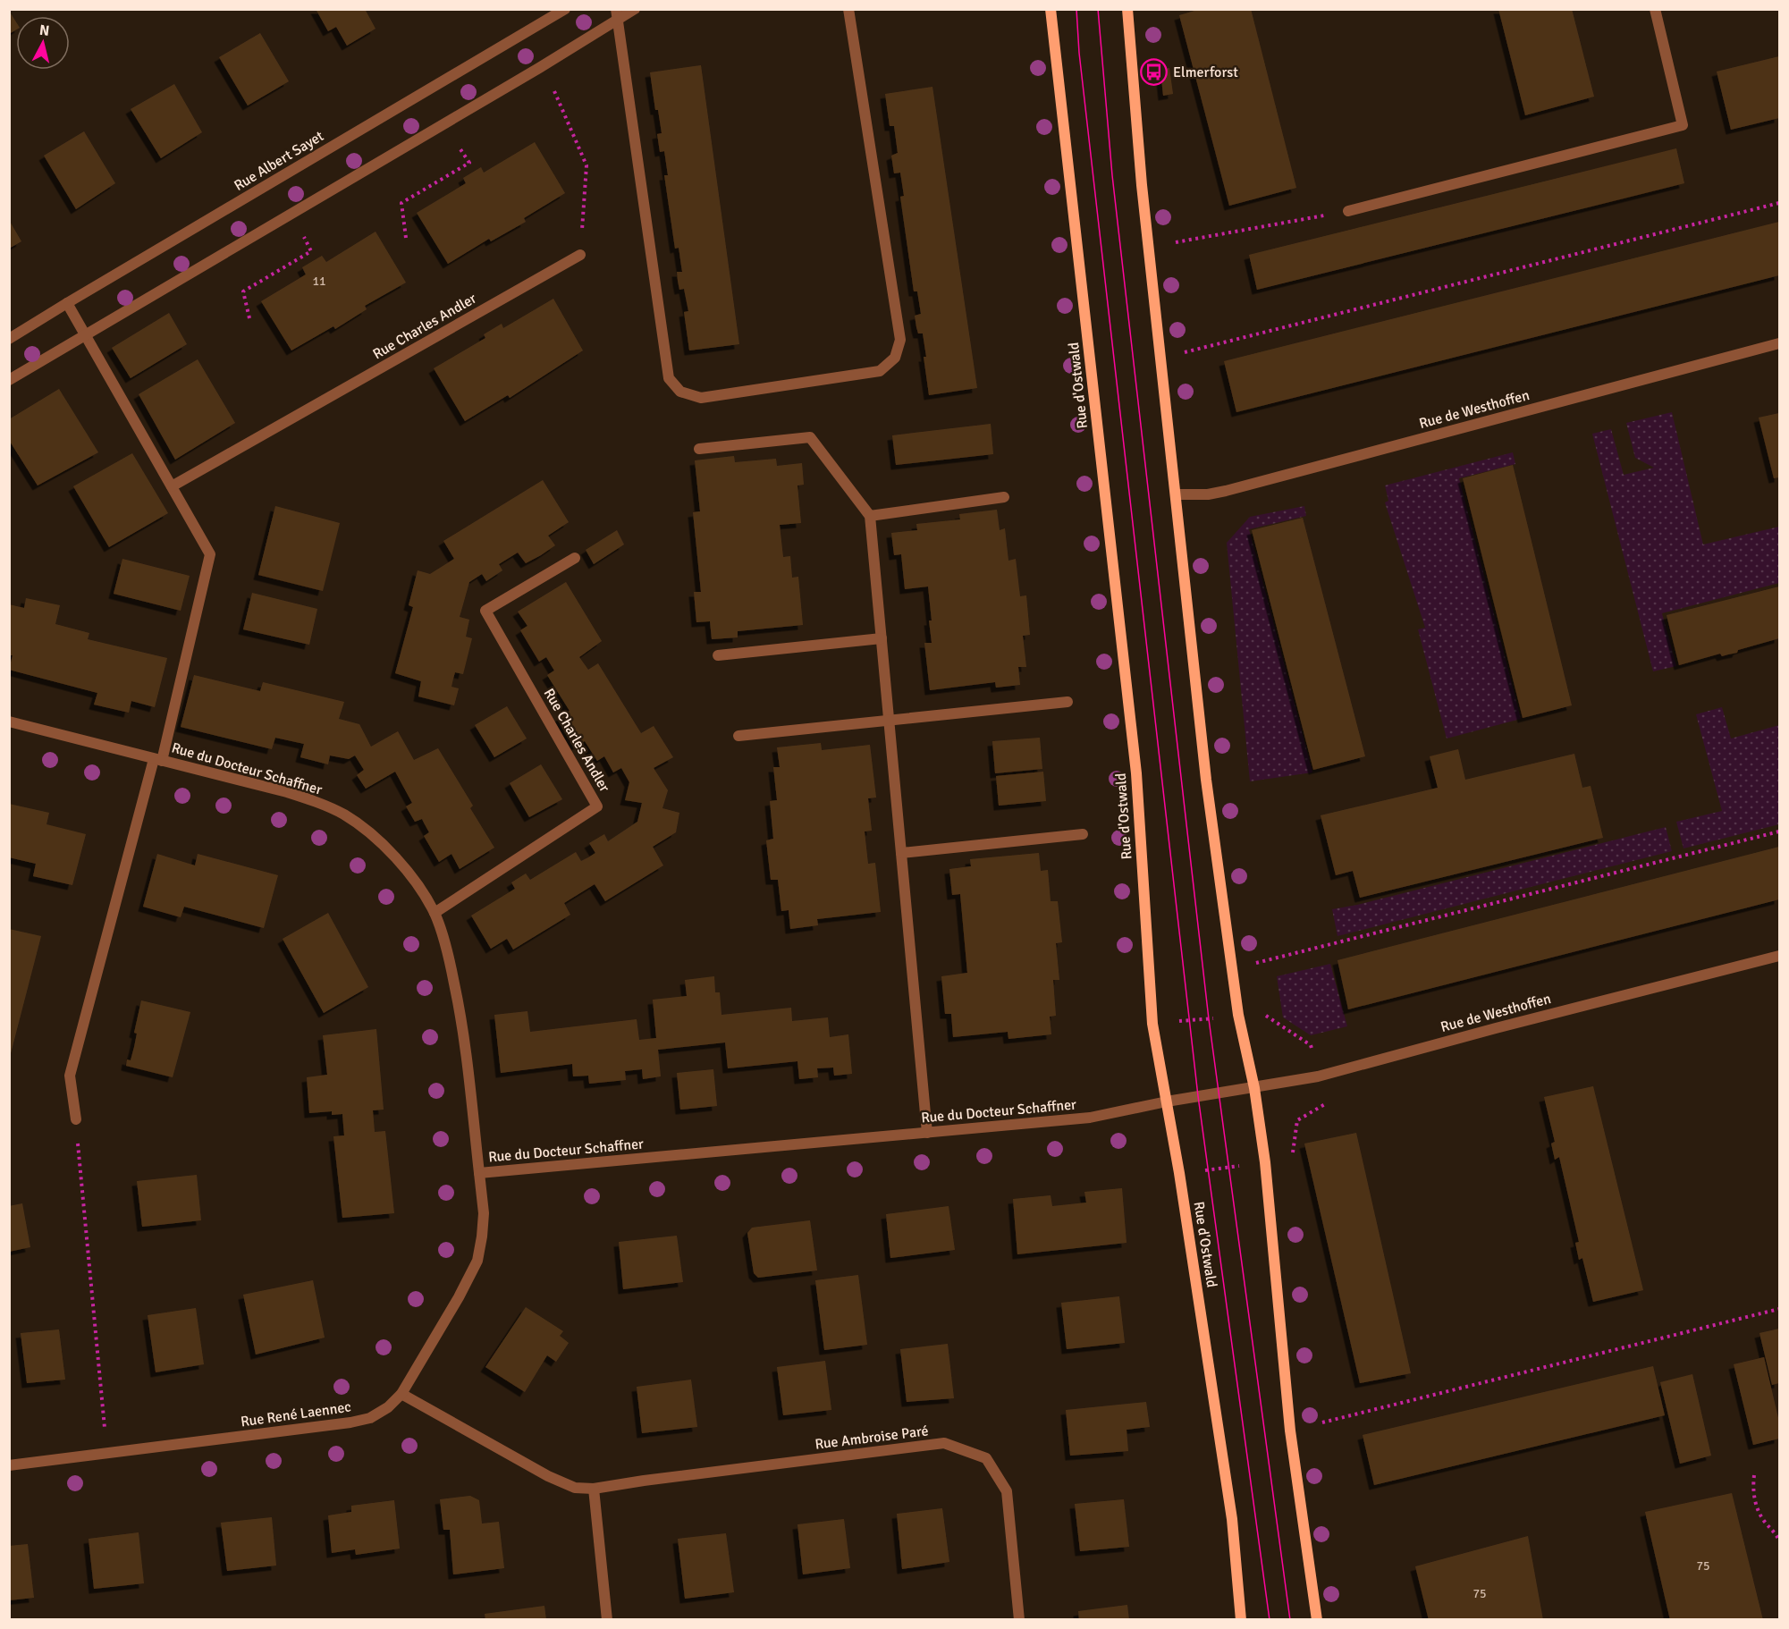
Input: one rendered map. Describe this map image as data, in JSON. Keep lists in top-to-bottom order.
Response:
{
  "streets": {
    "main road": ["Rue d'Ostwald"],
    "street": [
      "Rue Albert Sayet",
      "Rue Charles Andler",
      "Rue de Westhoffen",
      "Rue du Docteur Schaffner",
      "Rue René Laennec",
      "Rue Ambroise Paré"
    ]
  },
  "crossings": [
    ["Rue Charles Andler", "Rue du Docteur Schaffner"],
    ["Rue d'Ostwald", "Rue du Docteur Schaffner"],
    ["Rue de Westhoffen", "Rue du Docteur Schaffner"],
    ["Rue du Docteur Schaffner", "Rue René Laennec"],
    ["Rue René Laennec", "Rue Ambroise Paré"]
  ],
  "places": {
    "bus stop": ["Elmerforst"]
  },
  "house_numbers": ["11", "75", "75"],
  "north": "top"
}
